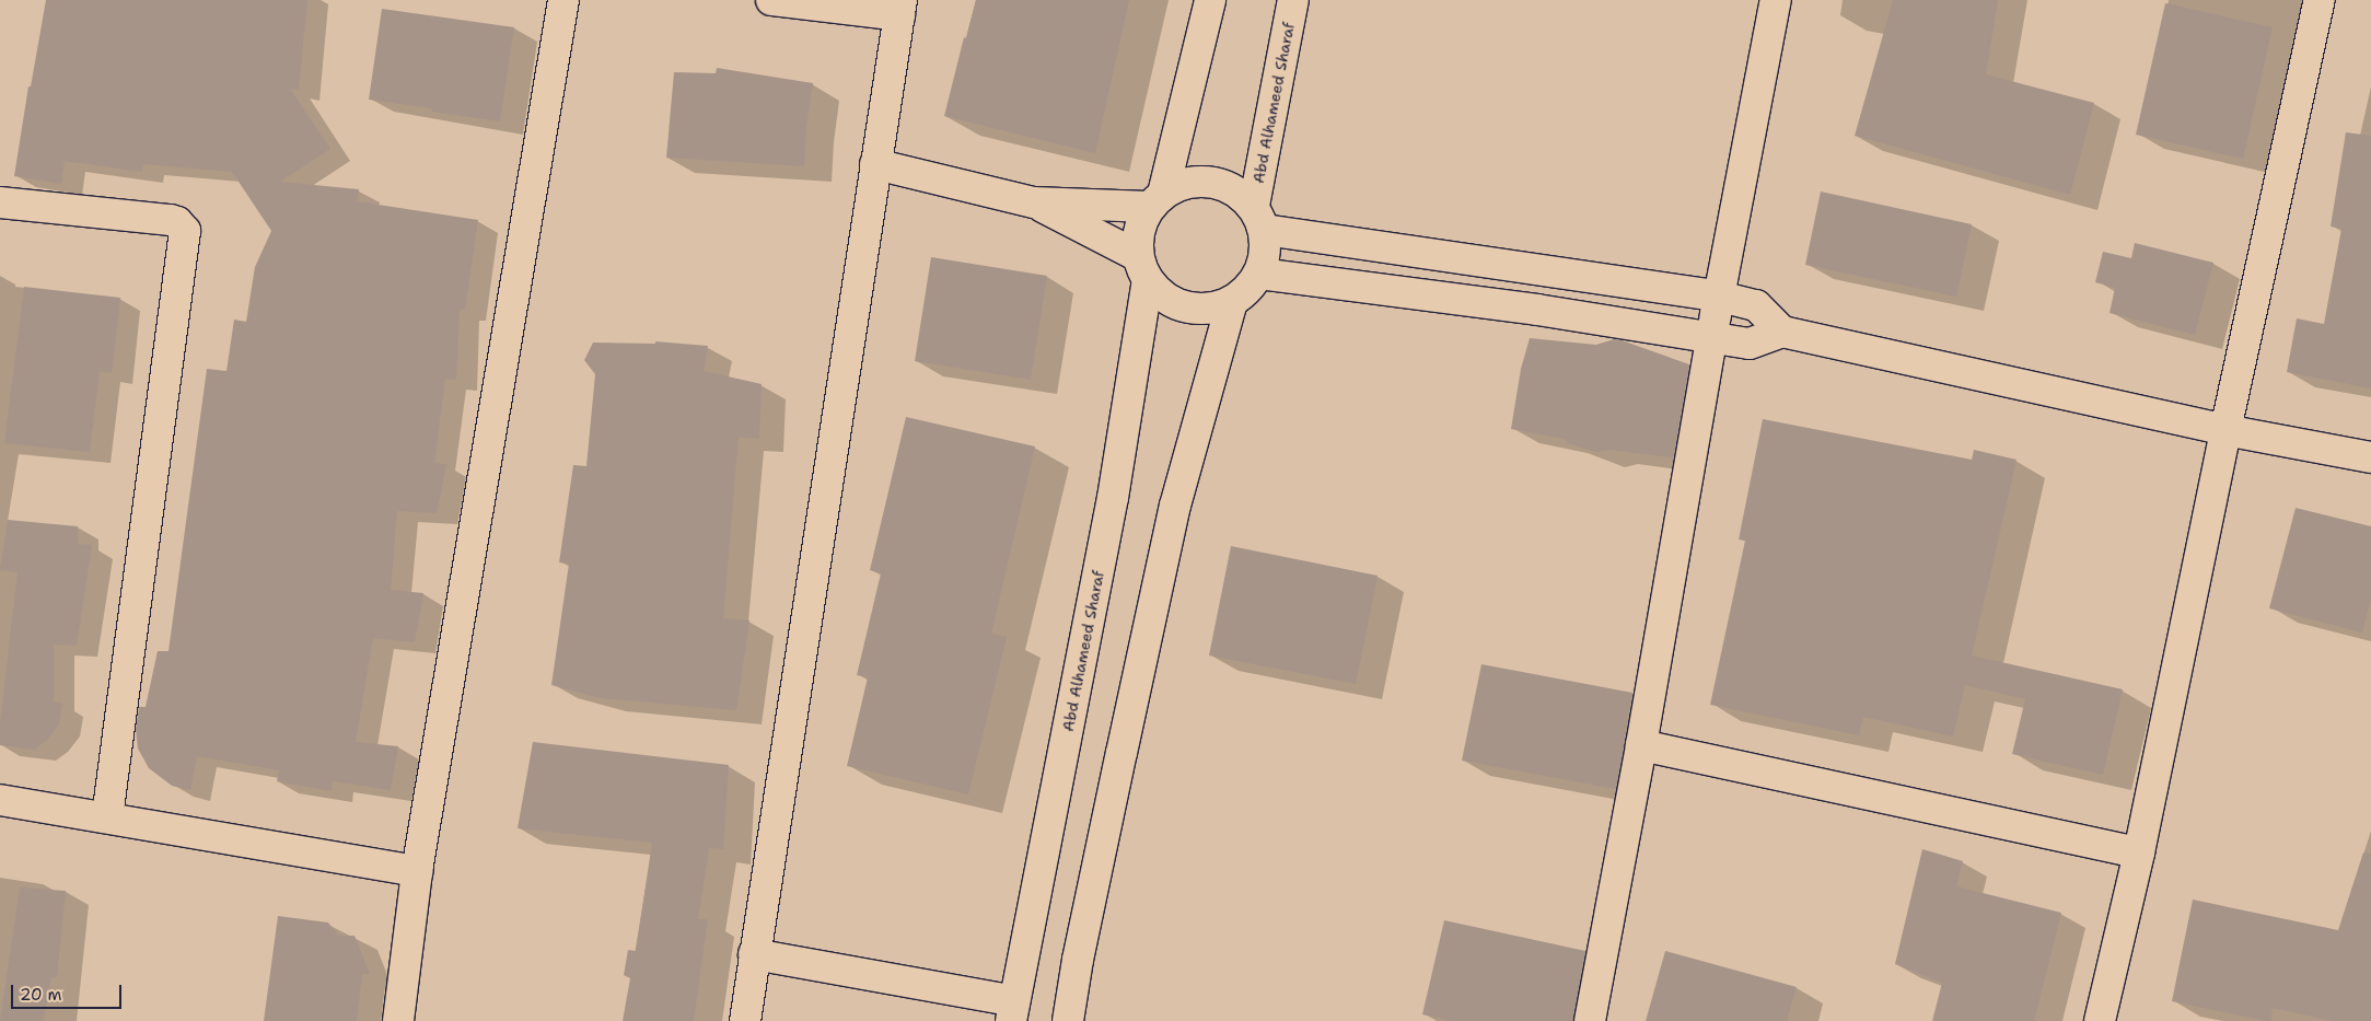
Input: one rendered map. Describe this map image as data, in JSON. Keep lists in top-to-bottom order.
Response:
{
  "streets": {
    "street": ["Abd Alhameed Sharaf"]
  },
  "scale_bar": "20 m"
}
